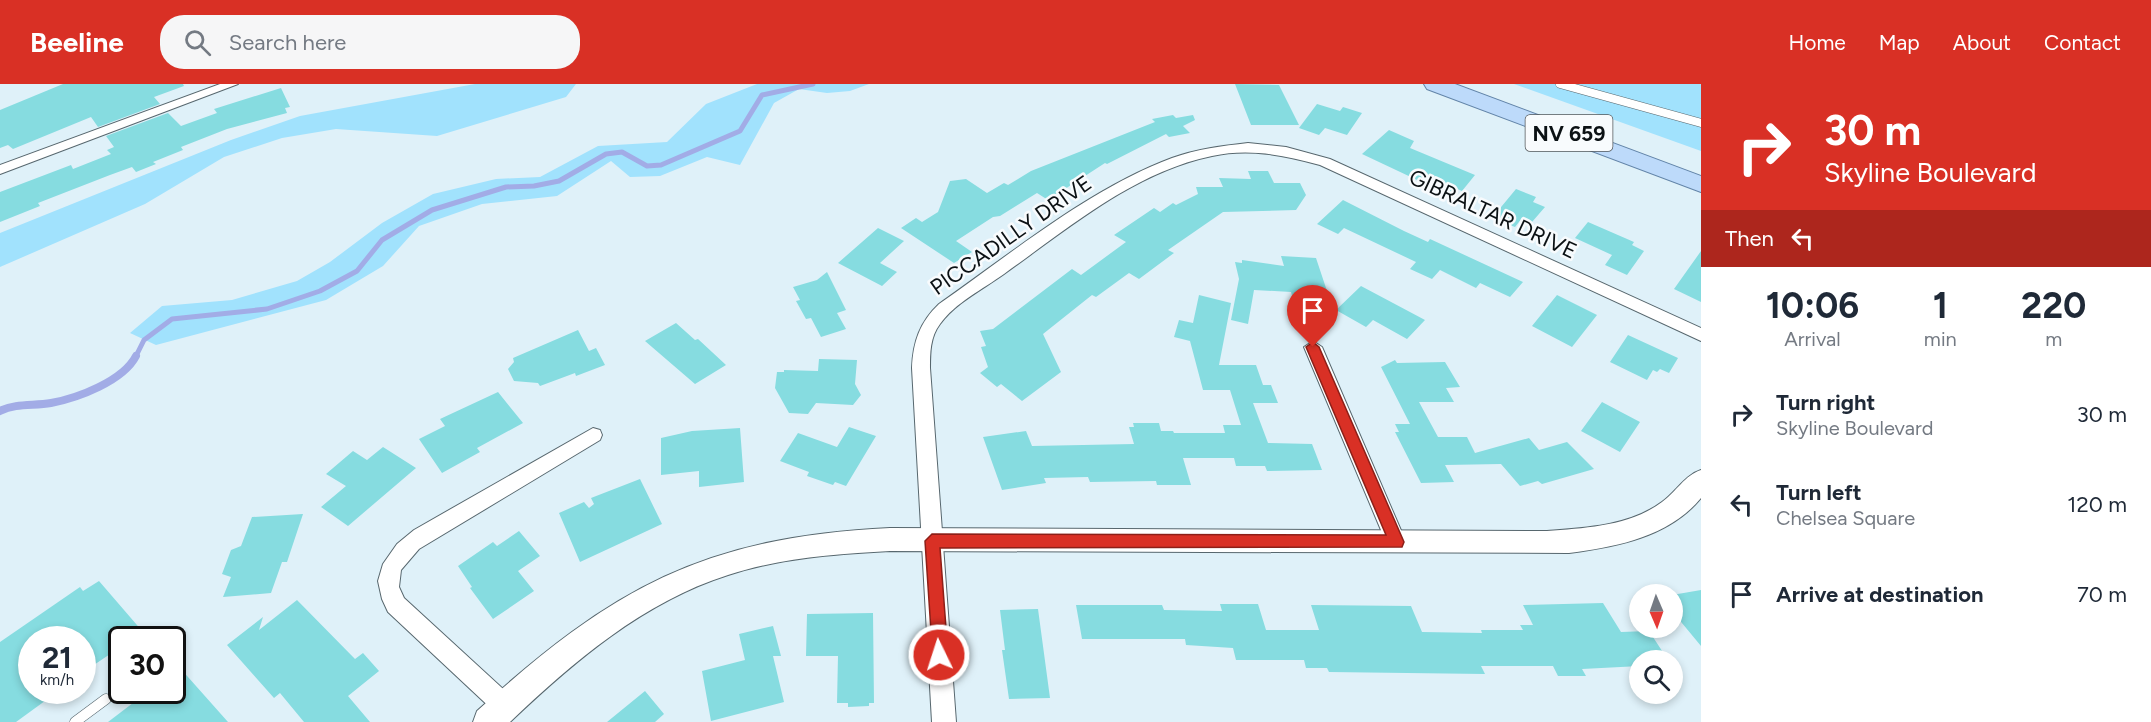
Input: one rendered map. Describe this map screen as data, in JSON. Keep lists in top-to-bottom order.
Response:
{
  "streets": {
    "main road": ["NV 659"],
    "street": ["GIBRALTAR DRIVE", "PICCADILLY DRIVE"]
  },
  "crossings": [
    ["GIBRALTAR DRIVE", "PICCADILLY DRIVE"]
  ],
  "north": "bottom",
  "page": {
    "header": "Beeline",
    "search": "Search here",
    "nav": [
      "Home",
      "Map",
      "About",
      "Contact"
    ],
    "turn": ["30 m", "Skyline Boulevard"],
    "then": "Then",
    "eta": [
      "10:06",
      "Arrival",
      "1",
      "min",
      "220",
      "m"
    ],
    "list": [
      {
        "name": "Turn right",
        "note": "Skyline Boulevard",
        "value": "30 m"
      },
      {
        "name": "Turn left",
        "note": "Chelsea Square",
        "value": "120 m"
      },
      {
        "name": "Arrive at destination",
        "value": "70 m"
      }
    ],
    "speed": "21 km/h",
    "limit": "30"
  }
}
